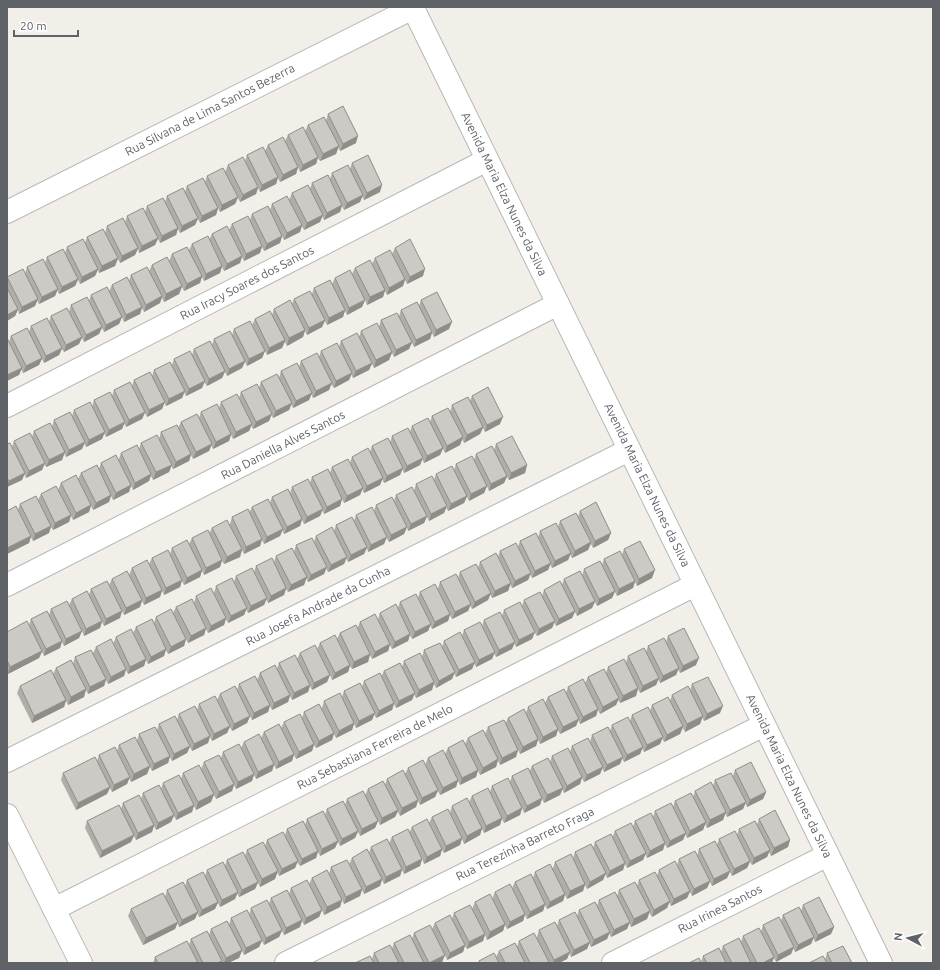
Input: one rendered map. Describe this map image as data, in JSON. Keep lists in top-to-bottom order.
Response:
{
  "streets": {
    "street": [
      "Rua Silvana de Lima Santos Bezerra",
      "Avenida Maria Elza Nunes da Silva",
      "Rua Iracy Soares dos Santos",
      "Rua Daniella Alves Santos",
      "Rua Josefa Andrade da Cunha",
      "Rua Sebastiana Ferreira de Melo",
      "Rua Terezinha Barreto Fraga",
      "Rua Irinea Santos"
    ]
  },
  "crossings": [
    ["Rua Silvana de Lima Santos Bezerra", "Avenida Maria Elza Nunes da Silva"],
    ["Avenida Maria Elza Nunes da Silva", "Rua Iracy Soares dos Santos"],
    ["Avenida Maria Elza Nunes da Silva", "Rua Daniella Alves Santos"],
    ["Avenida Maria Elza Nunes da Silva", "Rua Josefa Andrade da Cunha"],
    ["Avenida Maria Elza Nunes da Silva", "Rua Sebastiana Ferreira de Melo"],
    ["Avenida Maria Elza Nunes da Silva", "Rua Terezinha Barreto Fraga"],
    ["Avenida Maria Elza Nunes da Silva", "Rua Irinea Santos"]
  ],
  "scale_bar": "20 m",
  "north": "left"
}
